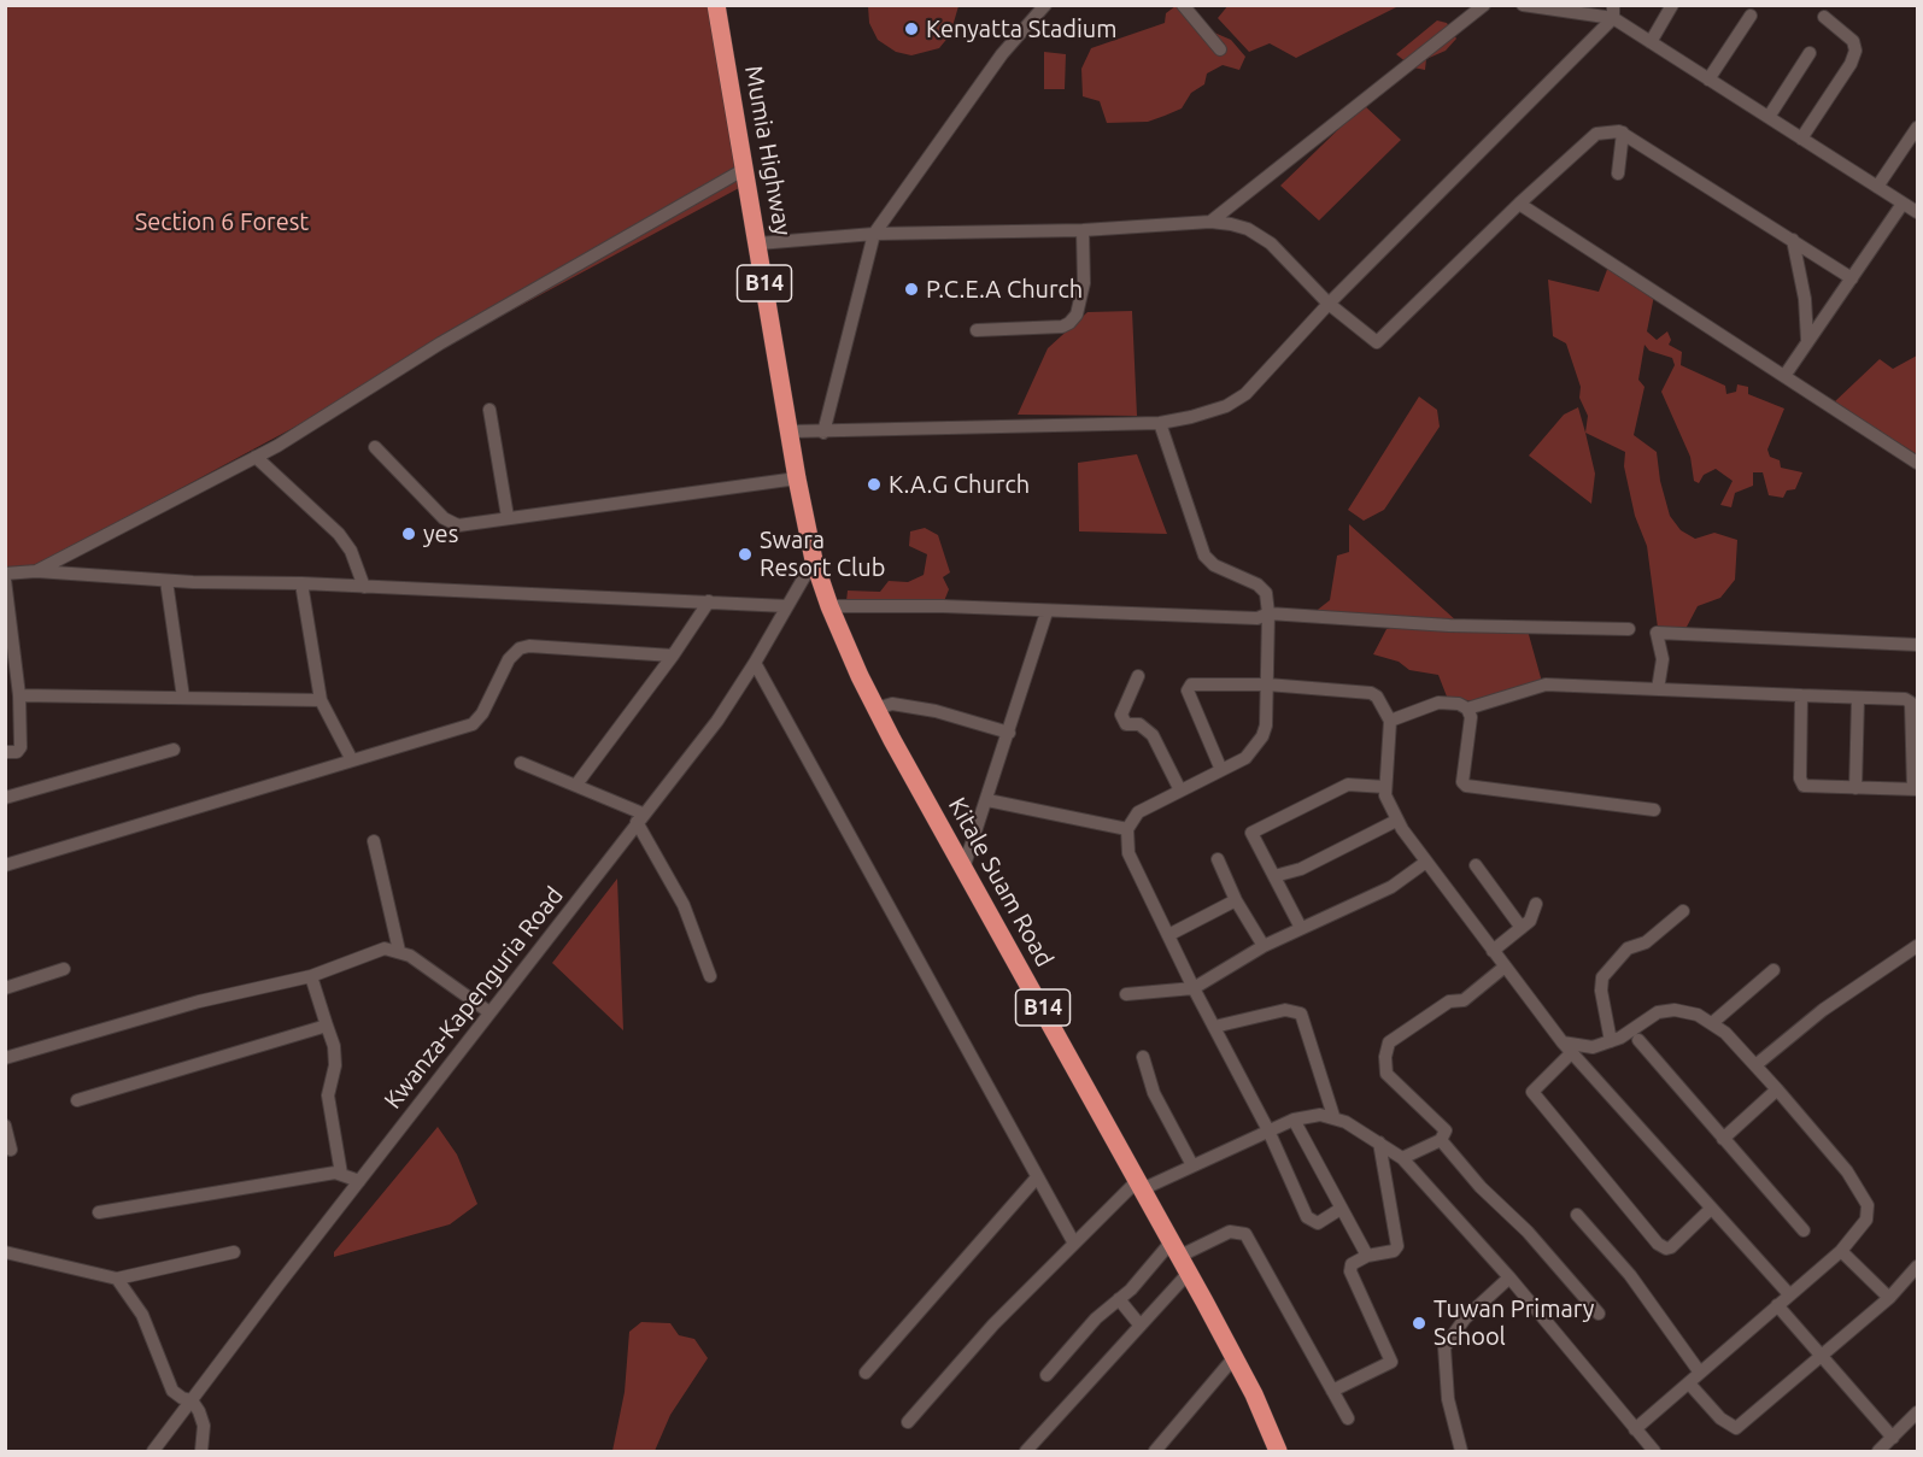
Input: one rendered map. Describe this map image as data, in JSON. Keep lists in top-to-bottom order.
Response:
{
  "streets": {
    "highway": ["Mumia Highway", "B14", "Kitale Suam Road"],
    "street": ["Kwanza-Kapenguria Road"]
  },
  "crossings": [
    ["Mumia Highway", "Kitale Suam Road"],
    ["Mumia Highway", "Kwanza-Kapenguria Road"],
    ["Kitale Suam Road", "Kwanza-Kapenguria Road"]
  ],
  "parks": ["Section 6 Forest"],
  "places": [
    "Kenyatta Stadium",
    "P.C.E.A Church",
    "K.A.G Church",
    "yes",
    "Swara Resort Club",
    "Tuwan Primary School"
  ]
}
